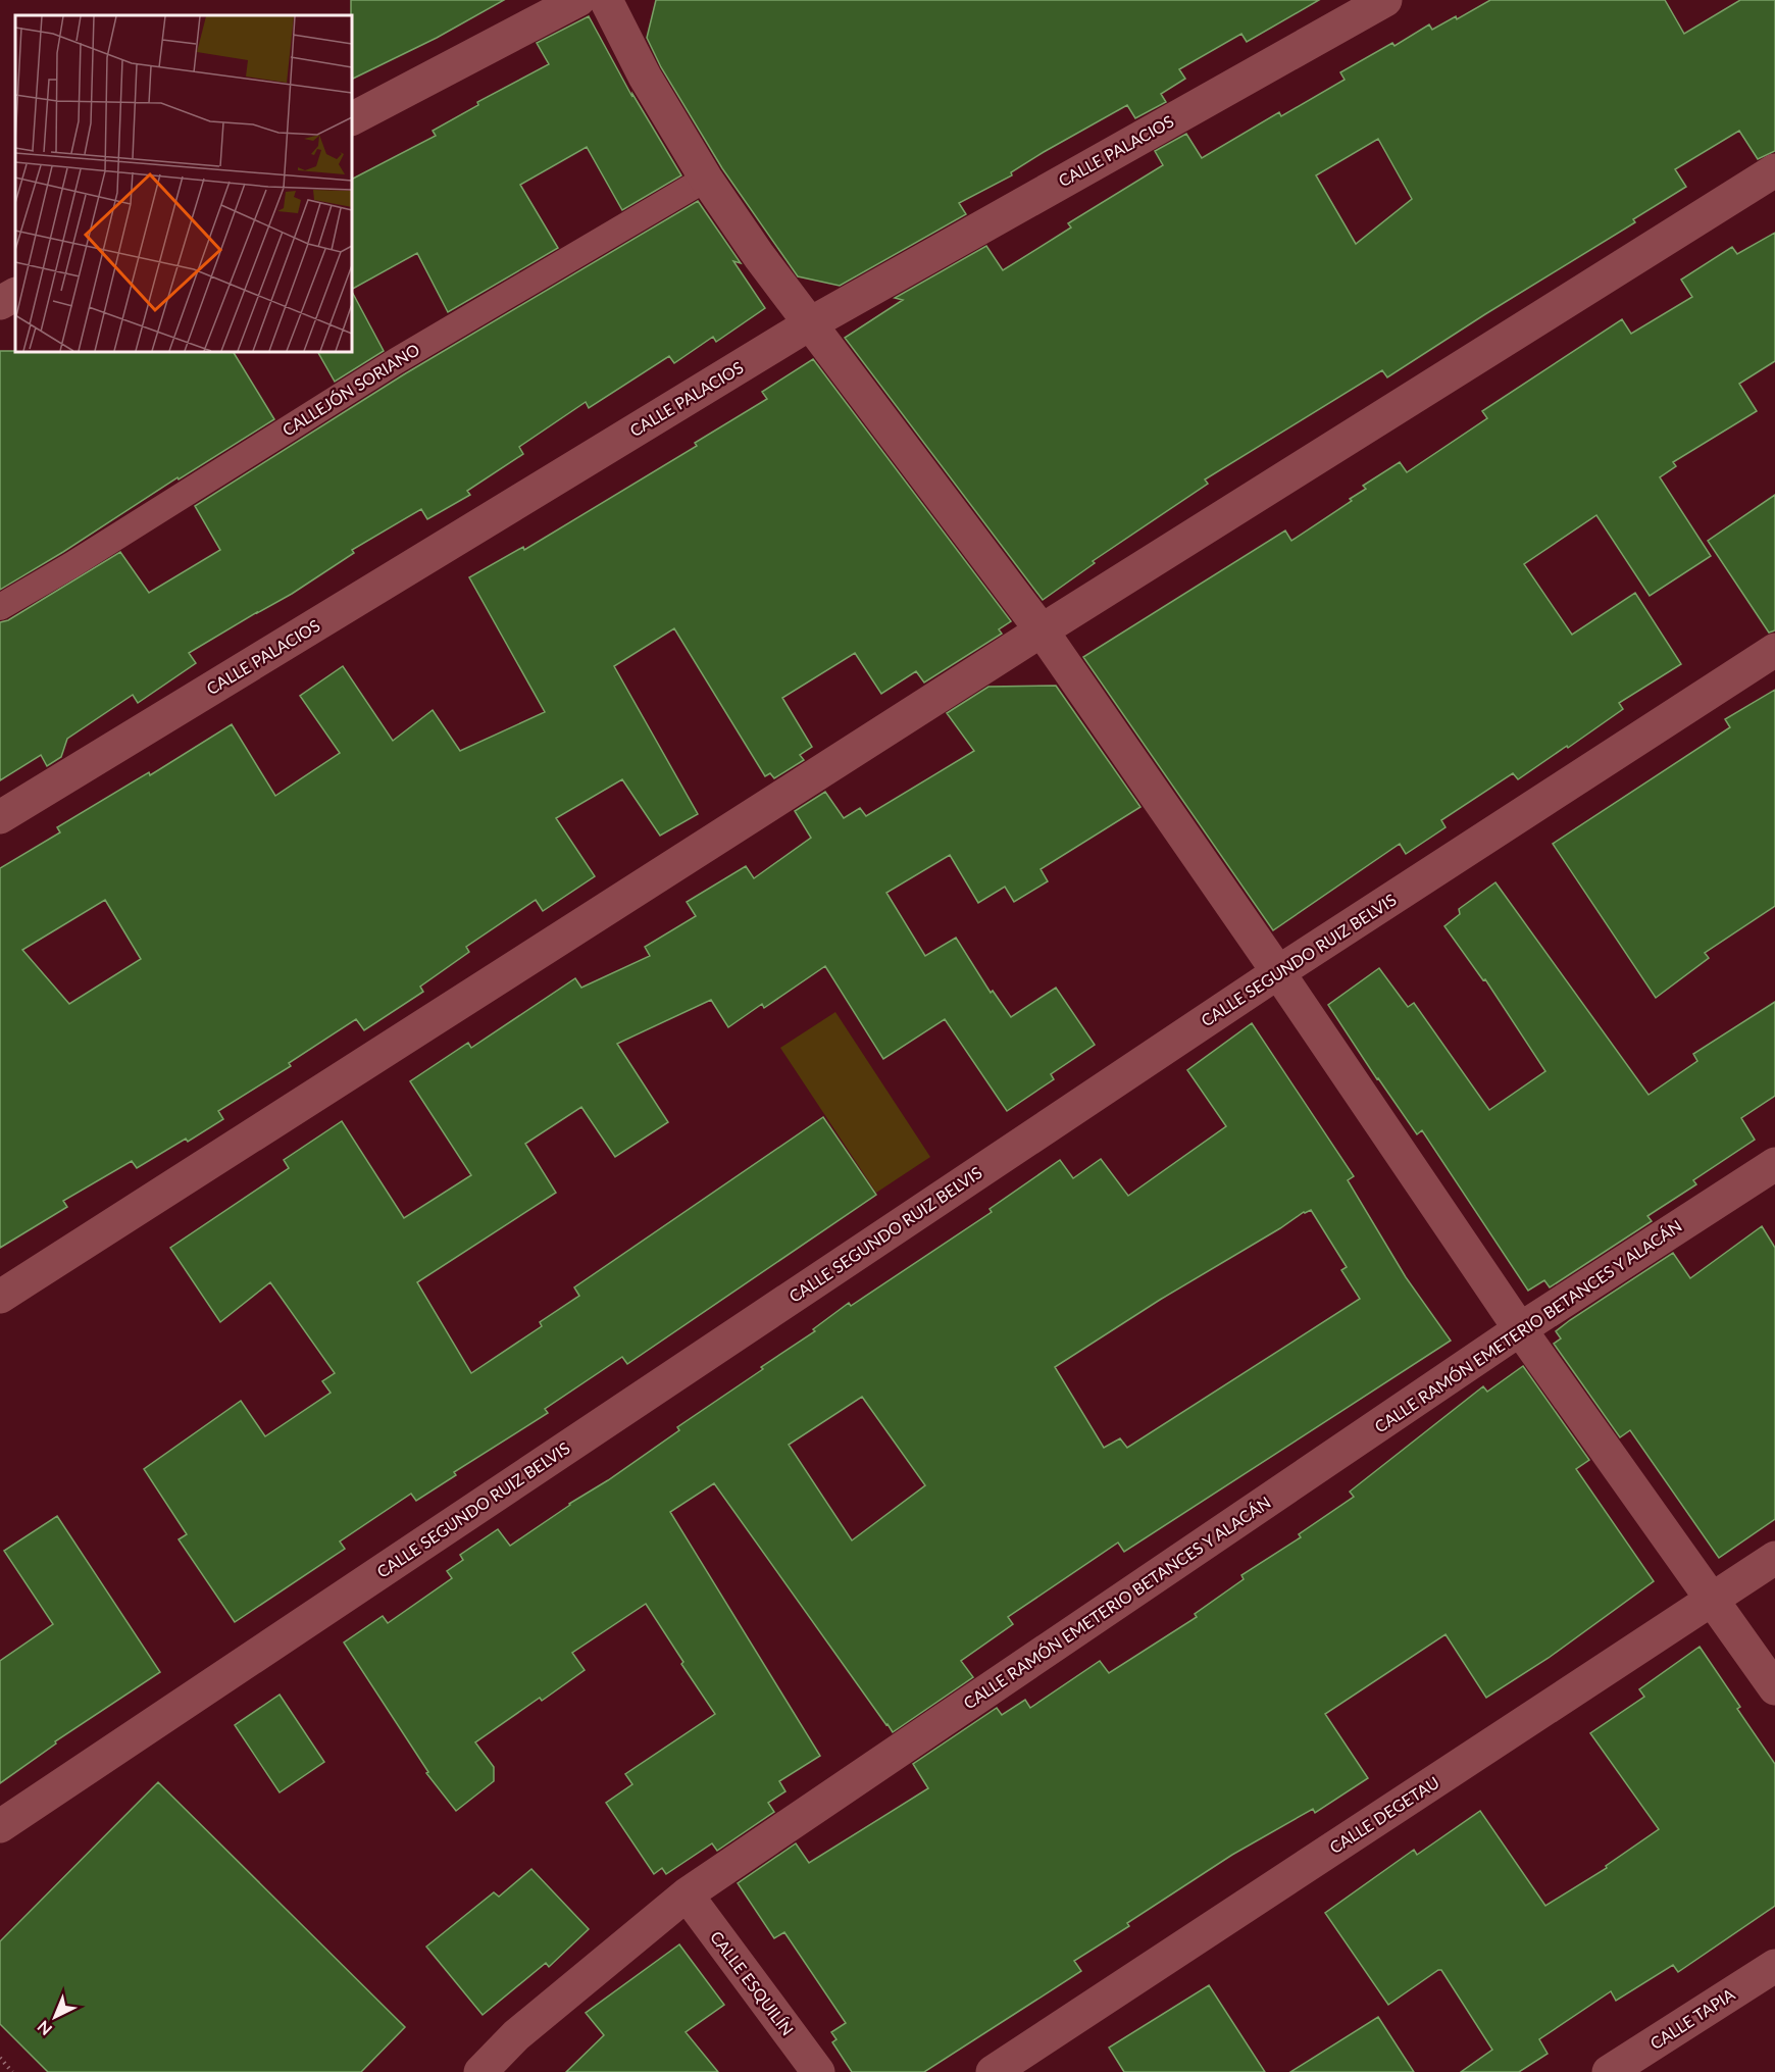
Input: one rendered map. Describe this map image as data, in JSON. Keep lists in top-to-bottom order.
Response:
{
  "streets": {
    "street": [
      "CALLE PALACIOS",
      "CALLE SEGUNDO RUIZ BELVIS",
      "CALLE RAMÓN EMETERIO BETANCES Y ALACÁN",
      "CALLE DEGETAU",
      "CALLE ESQUILÍN",
      "CALLE TAPIA"
    ],
    "lane": ["CALLEJÓN SORIANO"]
  },
  "crossings": [
    ["CALLE RAMÓN EMETERIO BETANCES Y ALACÁN", "CALLE ESQUILÍN"]
  ],
  "north": "bottom left"
}
